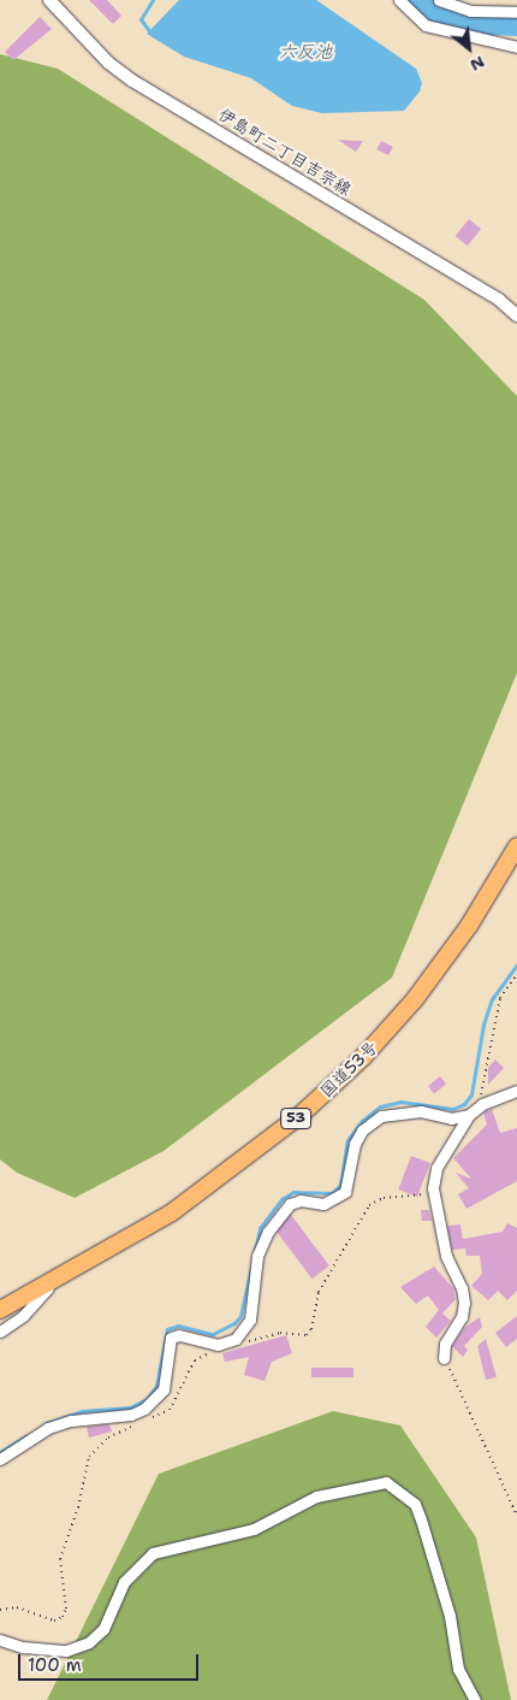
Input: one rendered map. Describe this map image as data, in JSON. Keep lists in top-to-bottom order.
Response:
{
  "streets": {
    "highway": ["国道53号", "53"],
    "street": ["伊島町二丁目吉宗線"]
  },
  "water": ["六反池"],
  "scale_bar": "100 m",
  "north": "bottom right"
}
